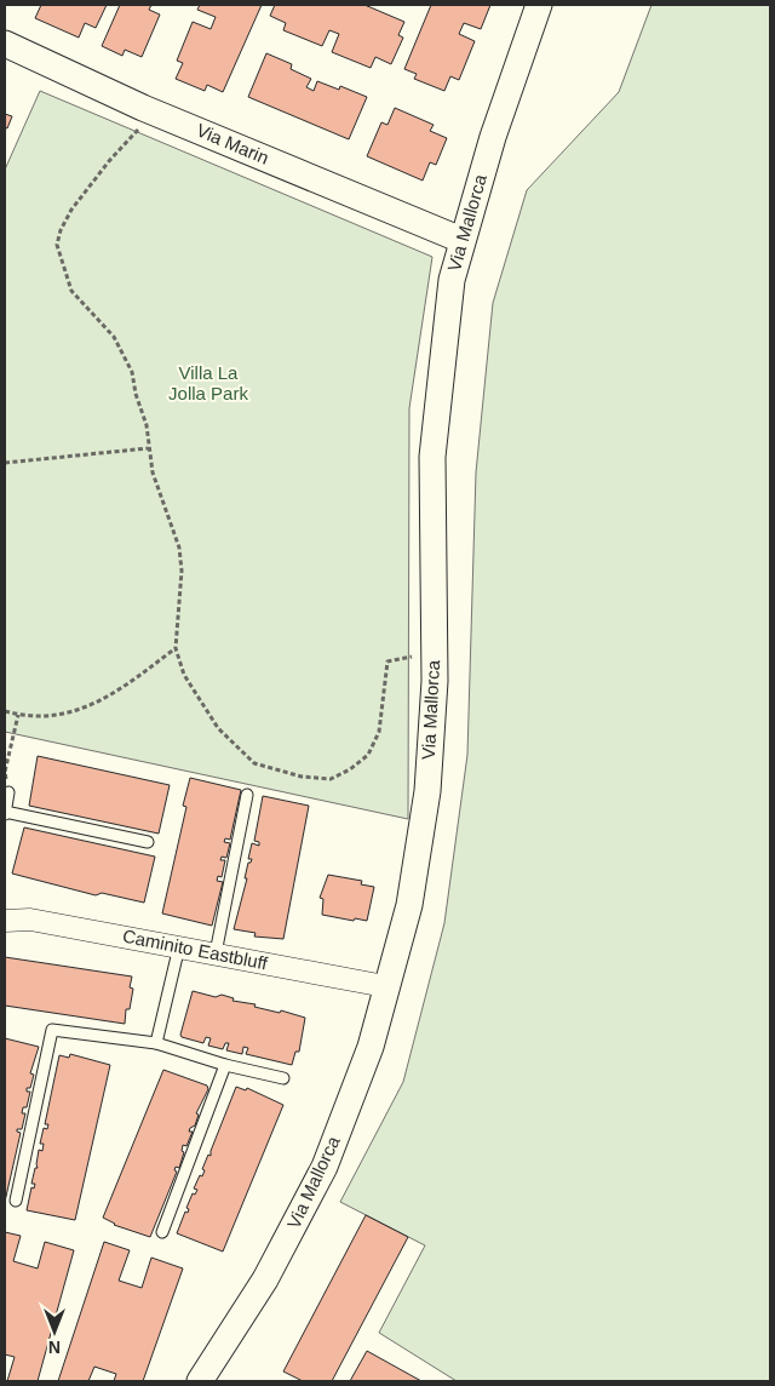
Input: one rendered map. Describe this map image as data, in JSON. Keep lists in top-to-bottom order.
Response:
{
  "streets": {
    "street": ["Via Marin", "Via Mallorca", "Caminito Eastbluff"]
  },
  "crossings": [
    ["Via Marin", "Via Mallorca"],
    ["Via Mallorca", "Caminito Eastbluff"]
  ],
  "parks": ["Villa La Jolla Park"],
  "north": "bottom"
}
